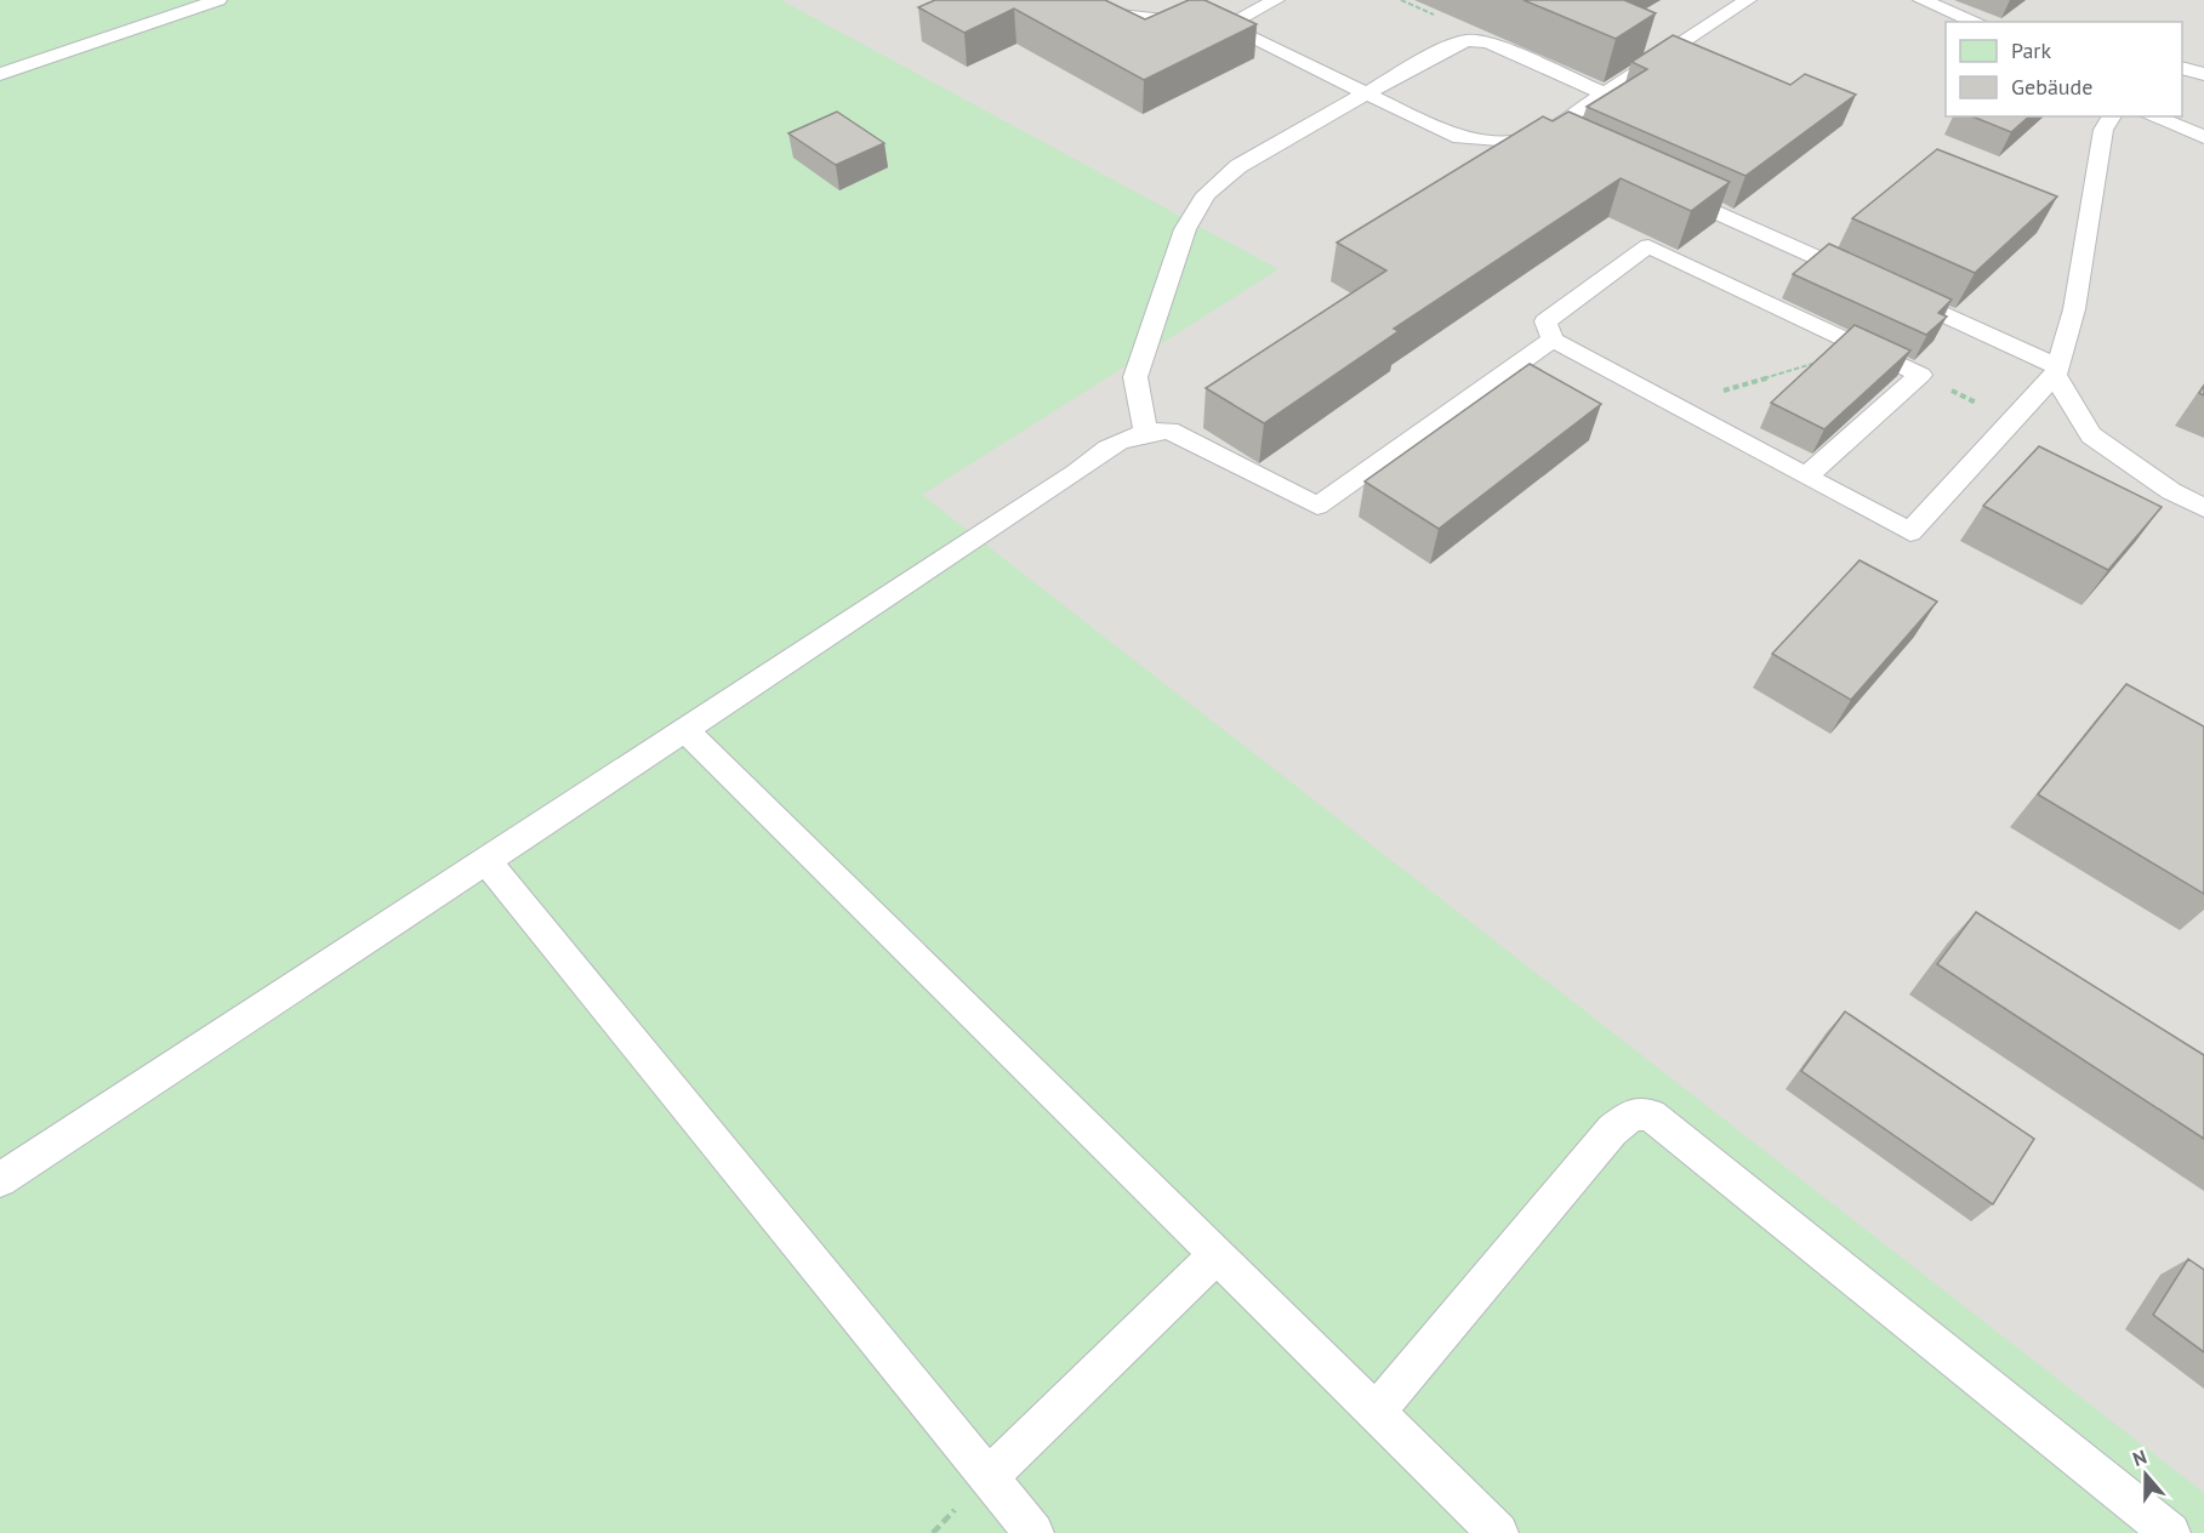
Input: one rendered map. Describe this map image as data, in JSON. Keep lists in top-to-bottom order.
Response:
{
  "legend": ["Park", "Gebäude"],
  "north": "top"
}
